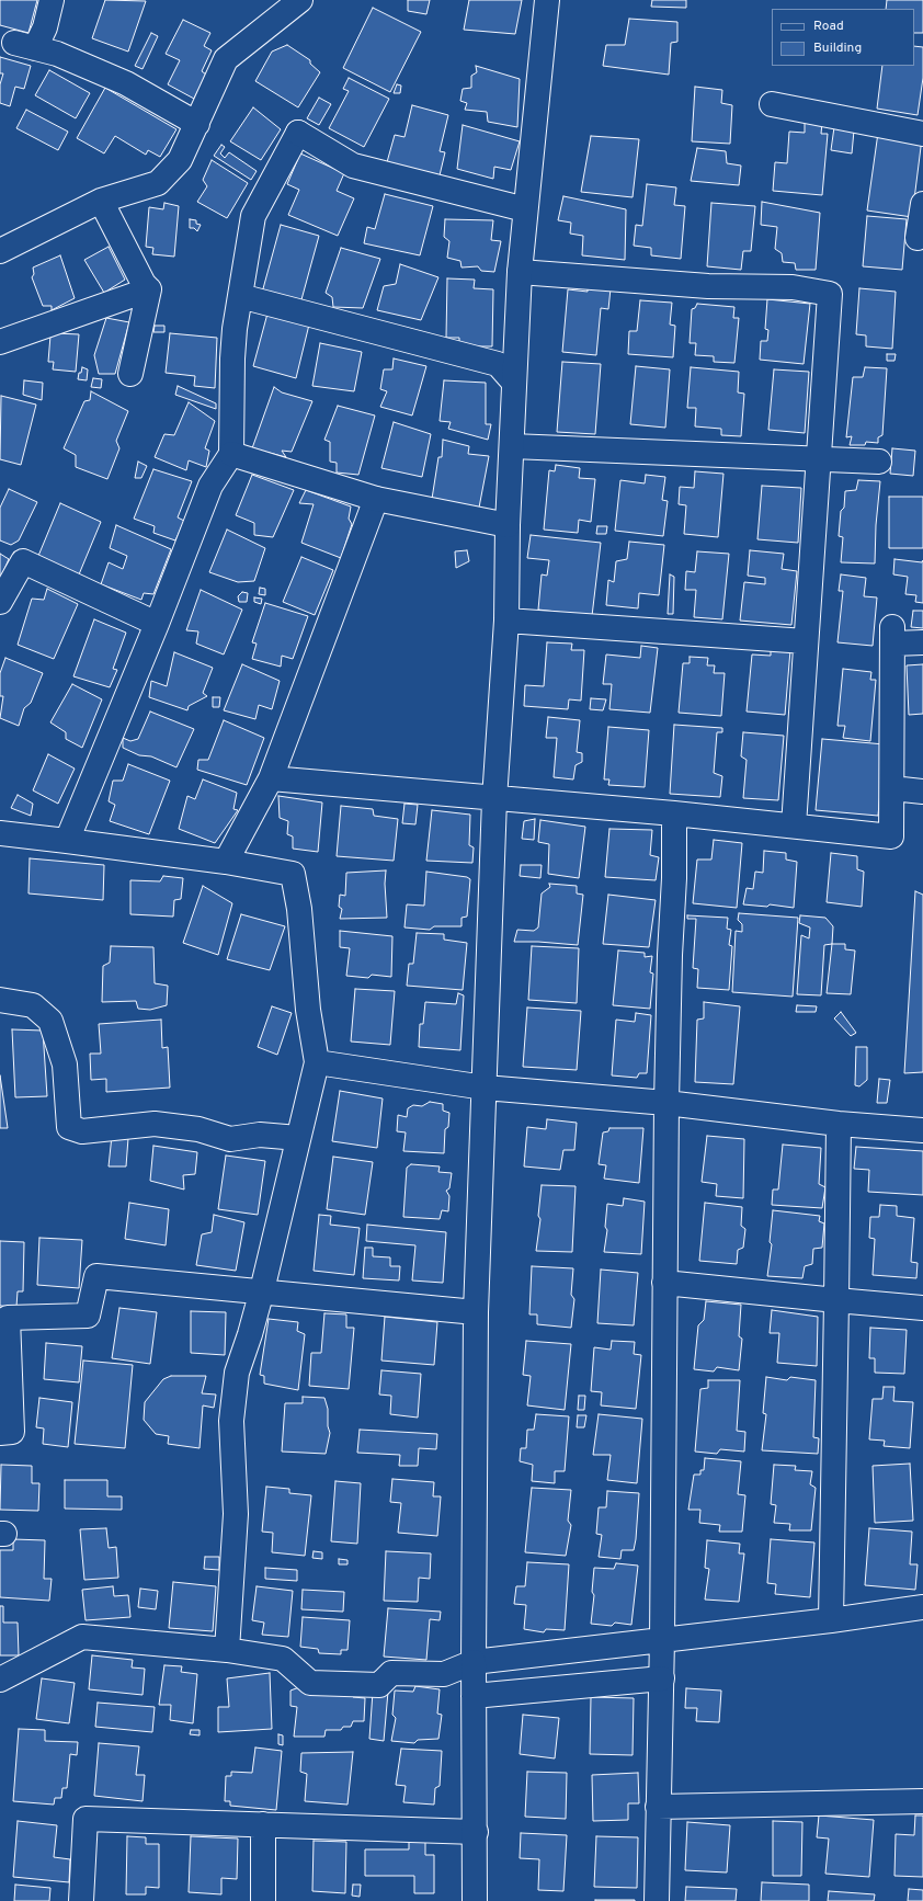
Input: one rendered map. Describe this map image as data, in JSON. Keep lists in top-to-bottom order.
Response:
{
  "legend": ["Road", "Building"]
}
